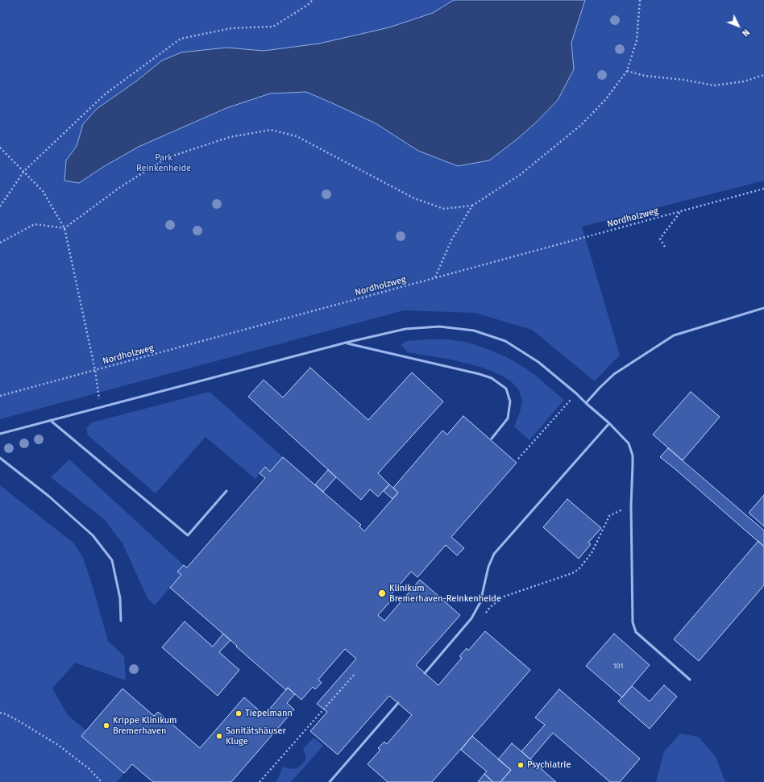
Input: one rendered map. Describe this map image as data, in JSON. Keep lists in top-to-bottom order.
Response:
{
  "streets": {
    "path": ["Nordholzweg"]
  },
  "parks": ["Park Reinkenheide"],
  "places": [
    "Klinikum Bremerhaven-Reinkenheide",
    "Tiepelmann",
    "Krippe Klinikum Bremerhaven",
    "Sanitätshäuser Kluge",
    "Psychiatrie"
  ],
  "house_numbers": ["101"],
  "north": "bottom right"
}
